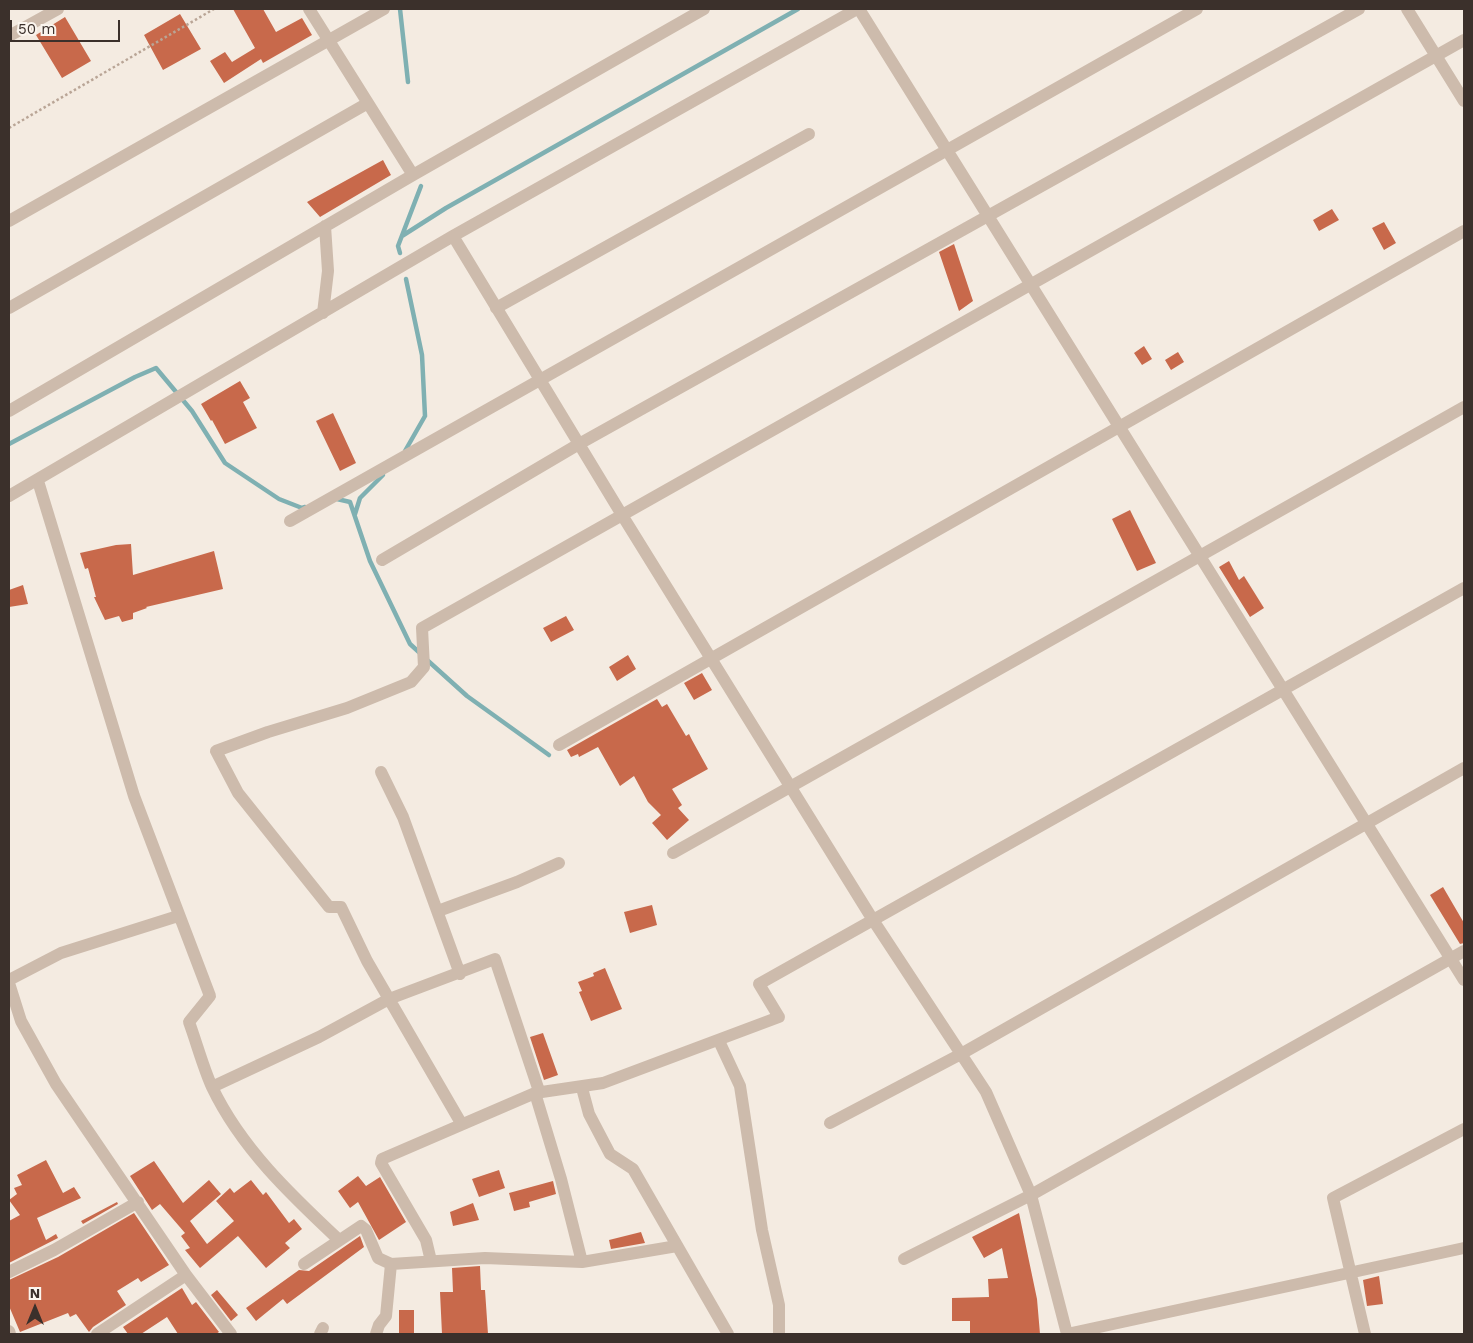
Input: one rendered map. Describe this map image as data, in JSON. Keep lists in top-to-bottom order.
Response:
{
  "scale_bar": "50 m",
  "north": "top"
}
